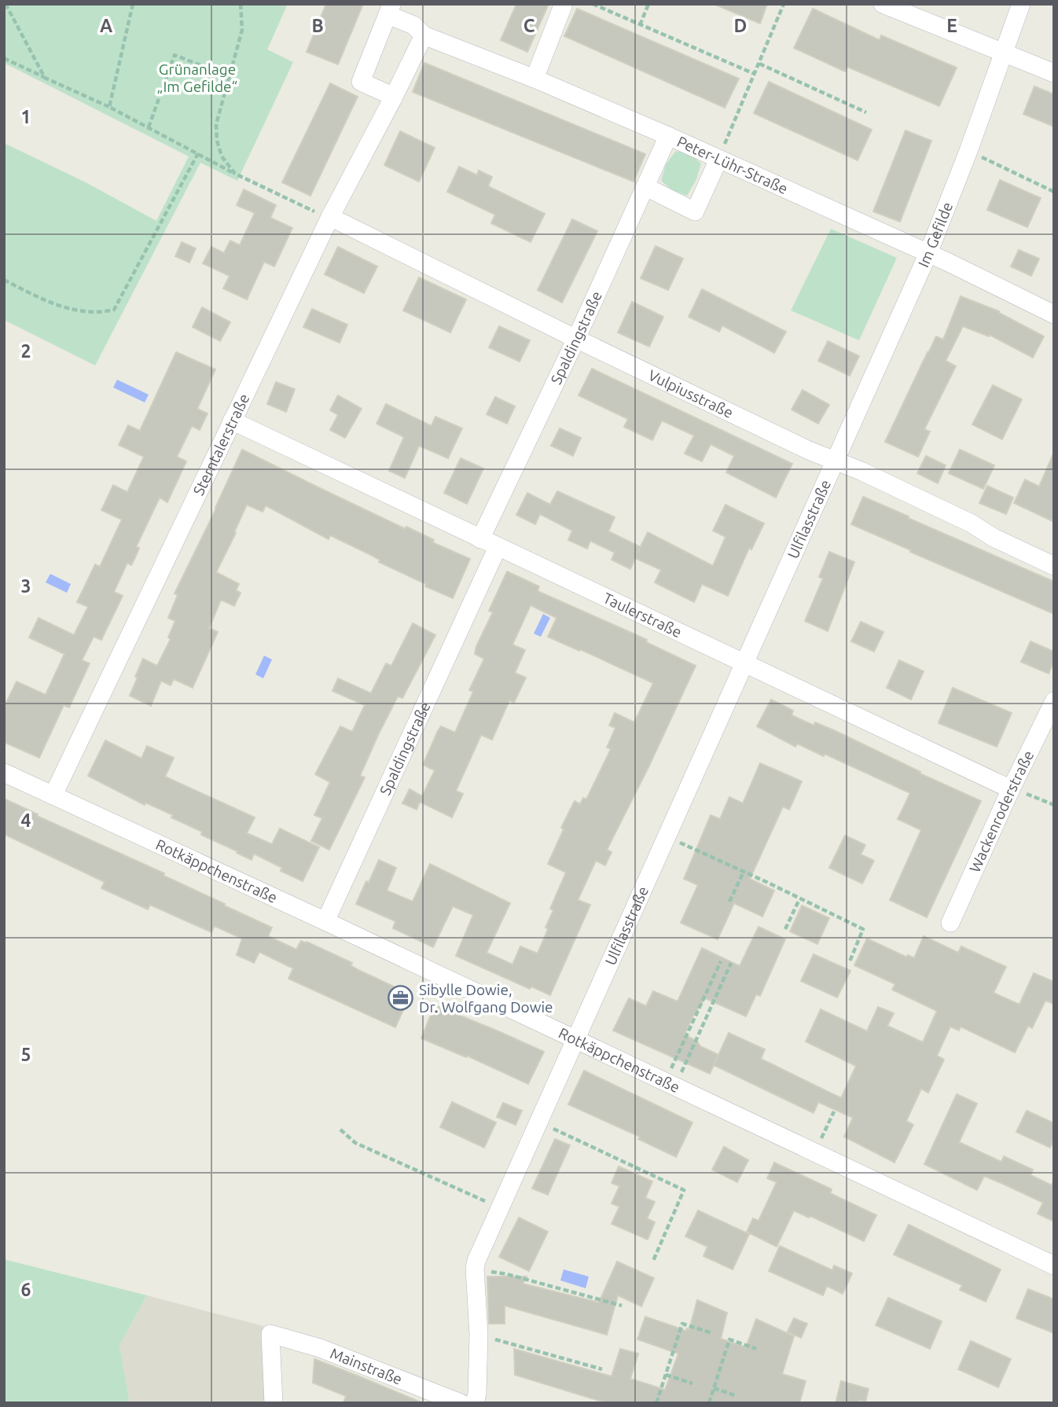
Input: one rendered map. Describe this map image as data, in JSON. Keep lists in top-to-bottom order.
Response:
{
  "streets": {
    "street": [
      "Peter-Lühr-Straße",
      "Im Gefilde",
      "Spaldingstraße",
      "Vulpiusstraße",
      "Sterntalerstraße",
      "Ulfilasstraße",
      "Taulerstraße",
      "Wackenroderstraße",
      "Rotkäppchenstraße",
      "Mainstraße"
    ]
  },
  "crossings": [
    ["Peter-Lühr-Straße", "Im Gefilde"],
    ["Peter-Lühr-Straße", "Spaldingstraße"],
    ["Peter-Lühr-Straße", "Sterntalerstraße"],
    ["Im Gefilde", "Vulpiusstraße"],
    ["Im Gefilde", "Ulfilasstraße"],
    ["Spaldingstraße", "Vulpiusstraße"],
    ["Spaldingstraße", "Taulerstraße"],
    ["Spaldingstraße", "Rotkäppchenstraße"],
    ["Vulpiusstraße", "Sterntalerstraße"],
    ["Vulpiusstraße", "Ulfilasstraße"],
    ["Sterntalerstraße", "Taulerstraße"],
    ["Sterntalerstraße", "Rotkäppchenstraße"],
    ["Ulfilasstraße", "Taulerstraße"],
    ["Ulfilasstraße", "Rotkäppchenstraße"],
    ["Taulerstraße", "Wackenroderstraße"]
  ],
  "parks": ["Grünanlage „Im Gefilde“"],
  "places": {
    "office": ["Sibylle Dowie, Dr. Wolfgang Dowie"]
  },
  "grid": {
    "columns": [
      "A",
      "B",
      "C",
      "D",
      "E"
    ],
    "rows": [
      "1",
      "2",
      "3",
      "4",
      "5",
      "6"
    ]
  }
}
